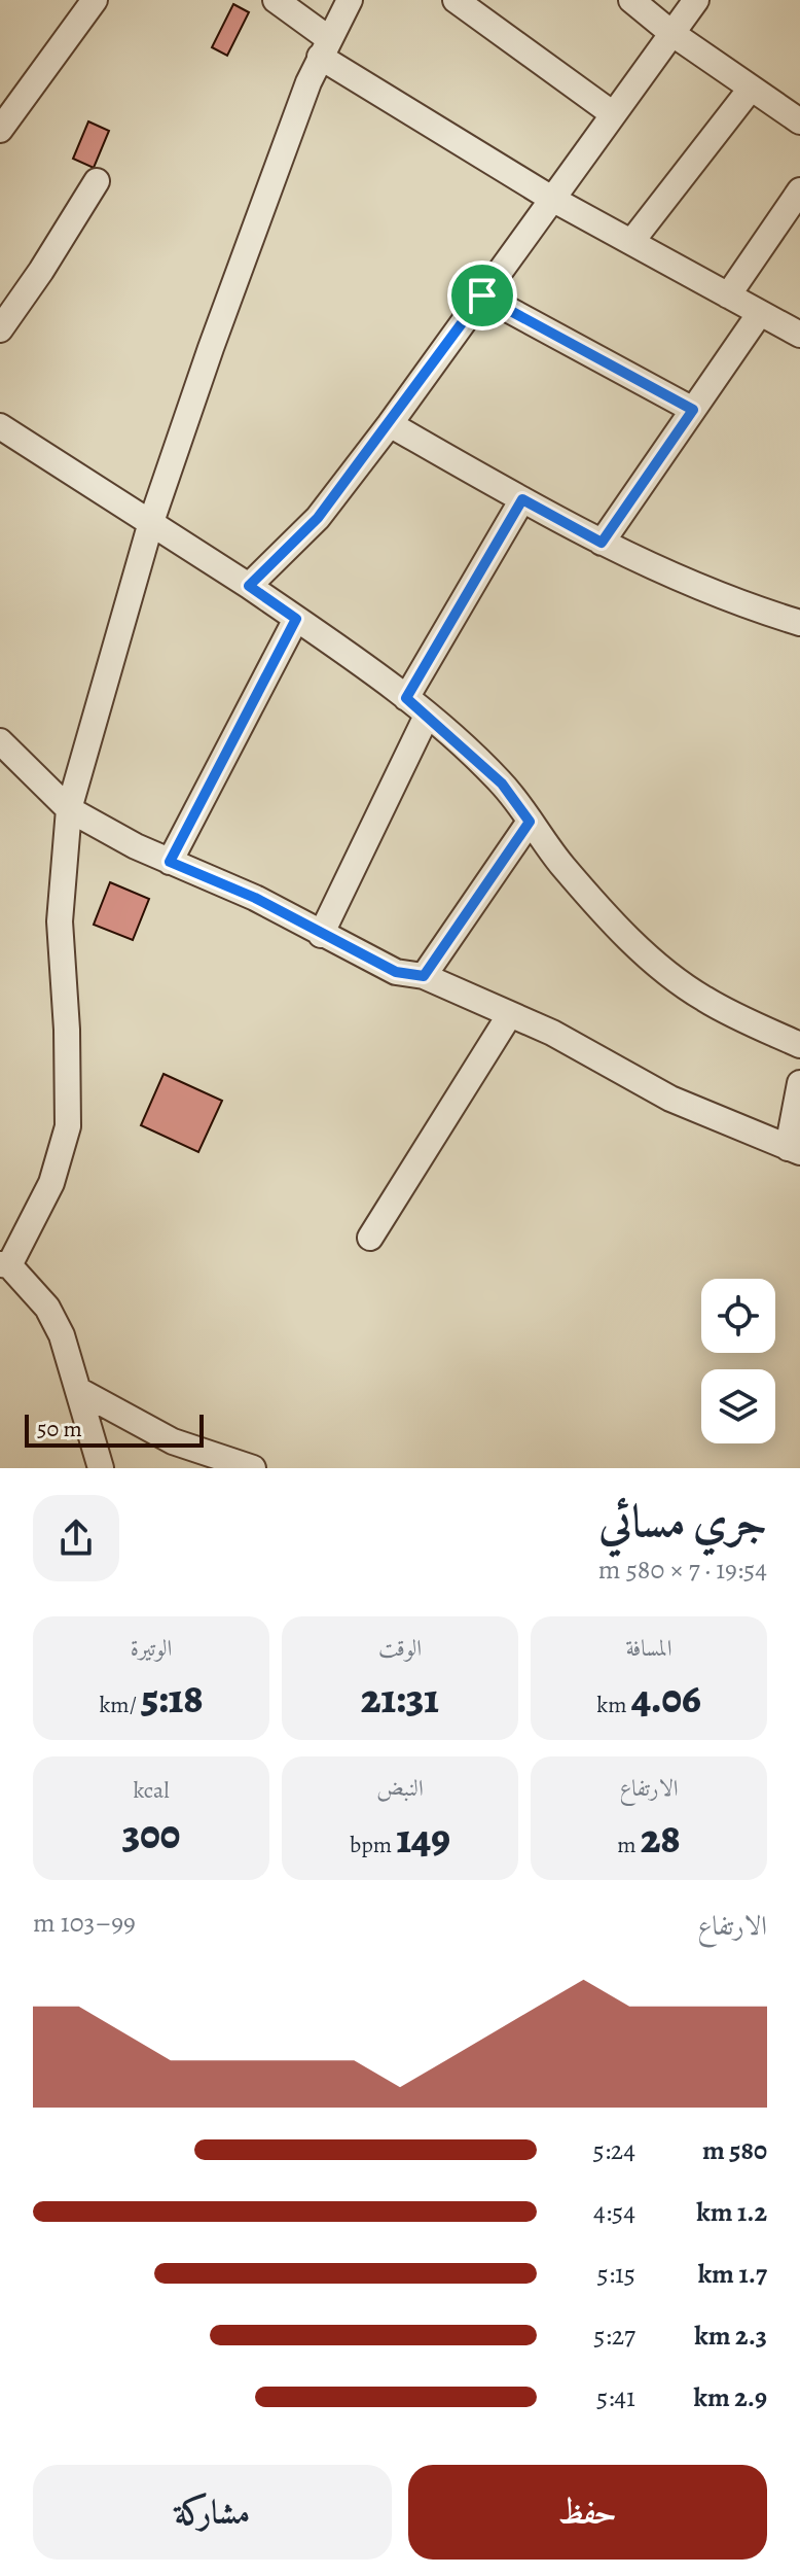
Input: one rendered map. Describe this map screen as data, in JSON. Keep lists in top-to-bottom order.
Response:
{
  "scale_bar": "50 m",
  "page": {
    "scale": "50 m",
    "heading": ["جري مسائي", "19:54 · 7 × 580 m"],
    "stats": [
      ["المسافة", "4.06 km"],
      ["الوقت", "21:31"],
      ["الوتيرة", "5:18 /km"],
      ["الارتفاع", "28 m"],
      ["النبض", "149 bpm"],
      ["kcal", "300"]
    ],
    "chart": ["الارتفاع", "99–103 m"],
    "list": [
      {
        "name": "580 m",
        "note": "5:24"
      },
      {
        "name": "1.2 km",
        "note": "4:54"
      },
      {
        "name": "1.7 km",
        "note": "5:15"
      },
      {
        "name": "2.3 km",
        "note": "5:27"
      },
      {
        "name": "2.9 km",
        "note": "5:41"
      }
    ],
    "buttons": ["حفظ", "مشاركة"]
  }
}
